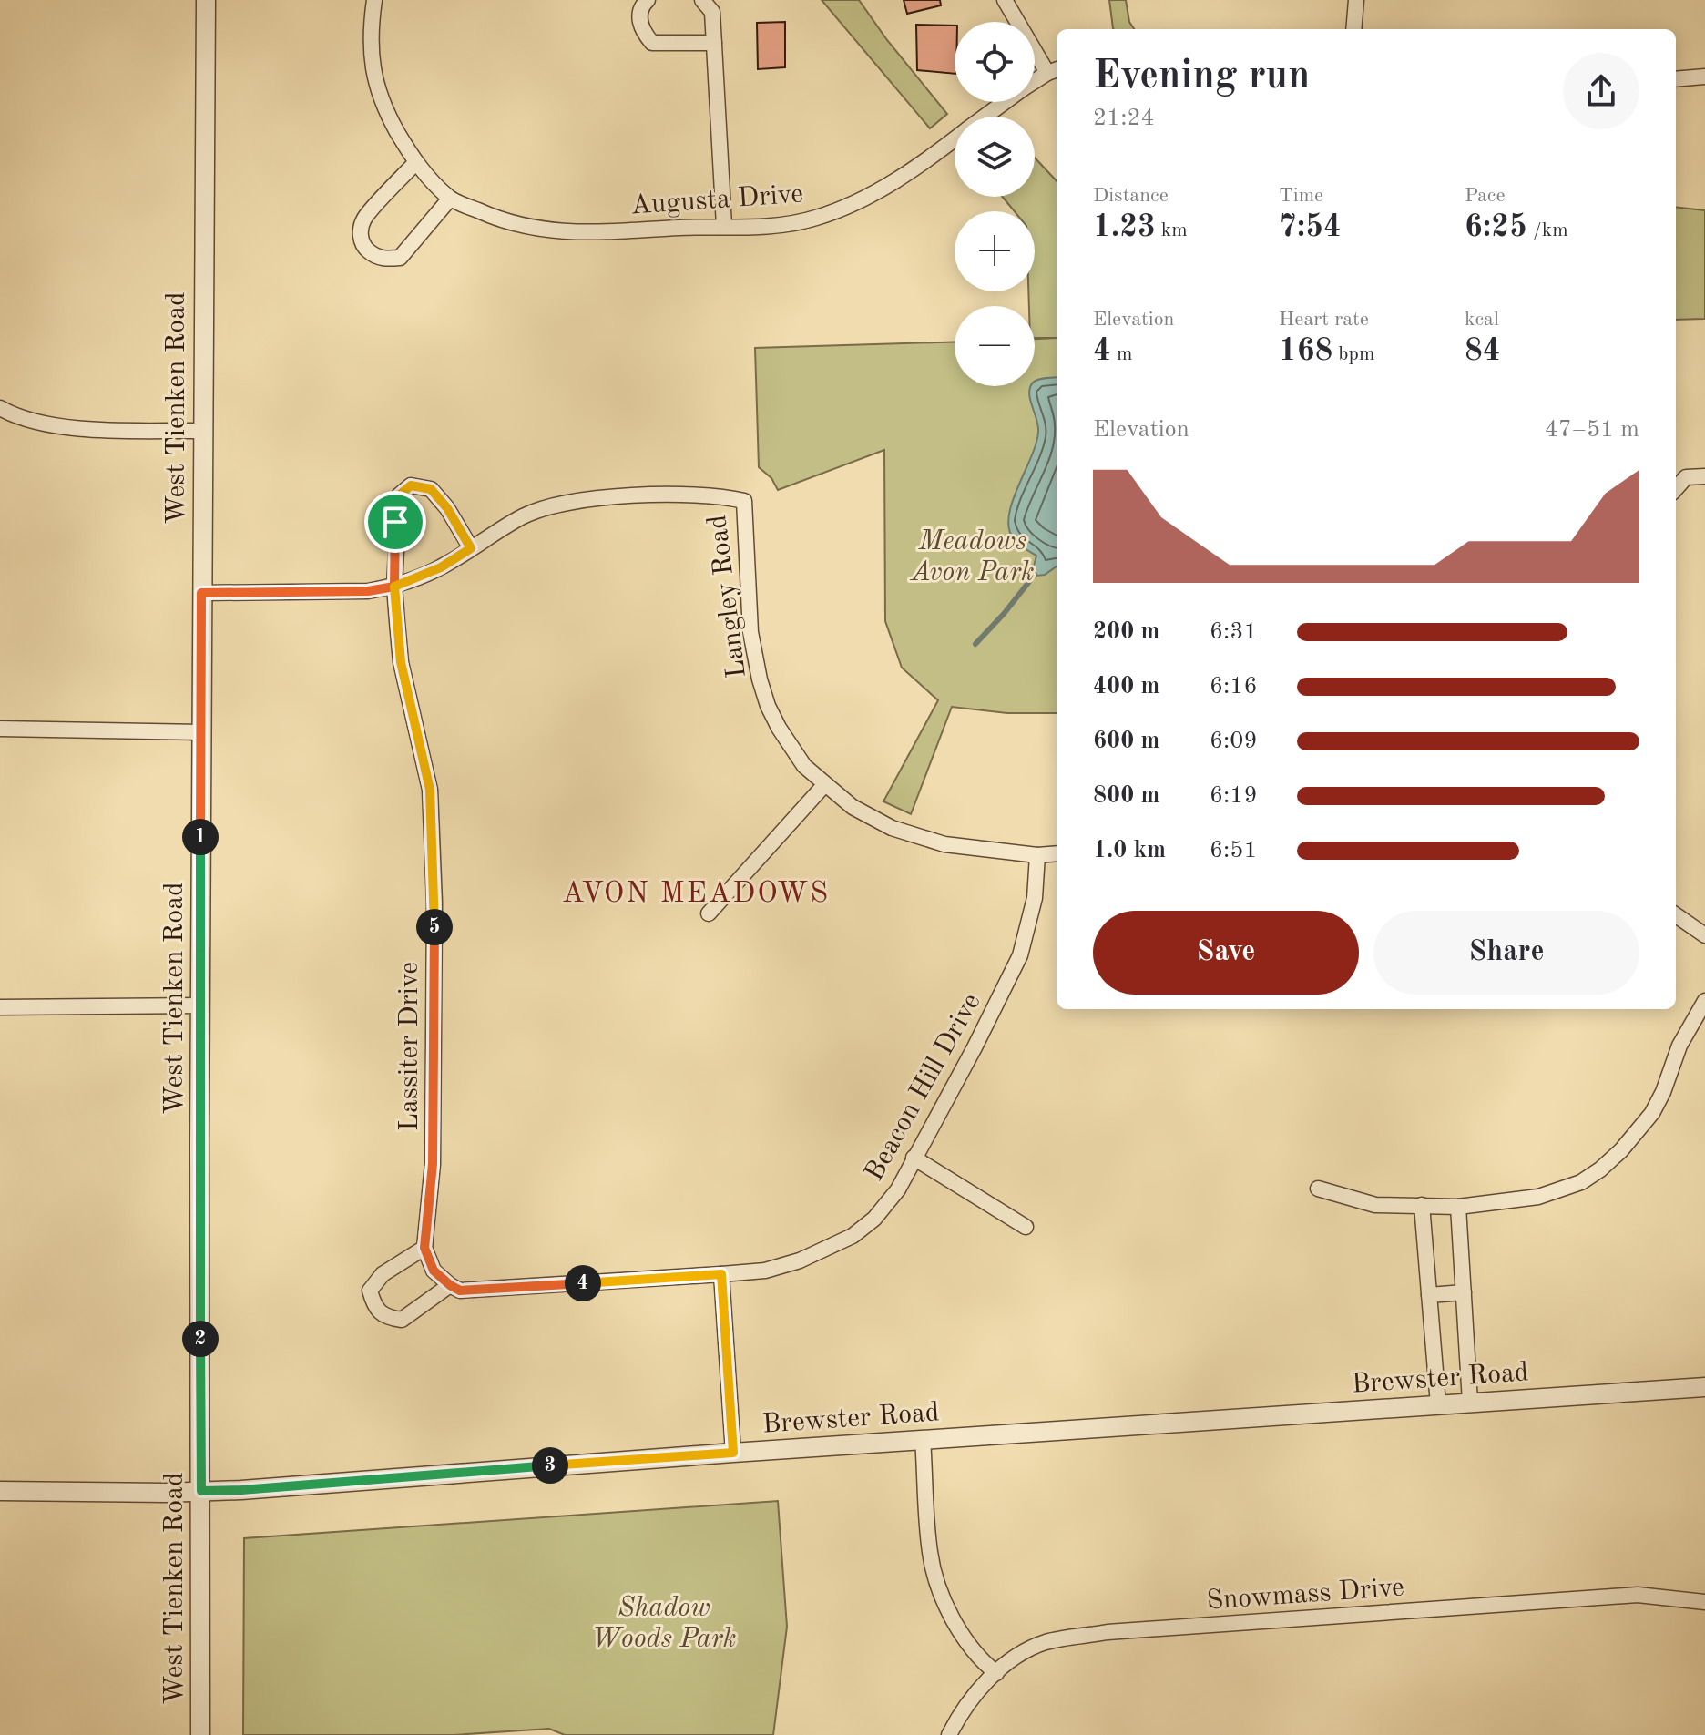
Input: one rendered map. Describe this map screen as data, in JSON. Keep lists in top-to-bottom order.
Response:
{
  "streets": {
    "street": [
      "Augusta Drive",
      "West Tienken Road",
      "Langley Road",
      "Lassiter Drive",
      "Beacon Hill Drive",
      "Brewster Road",
      "Snowmass Drive"
    ]
  },
  "crossings": [
    ["West Tienken Road", "Langley Road"],
    ["West Tienken Road", "Brewster Road"],
    ["Langley Road", "Lassiter Drive"],
    ["Langley Road", "Beacon Hill Drive"]
  ],
  "districts": ["AVON MEADOWS"],
  "parks": ["Meadows Avon Park", "Shadow Woods Park"],
  "page": {
    "map_buttons": ["+", "−"],
    "heading": ["Evening run", "21:24"],
    "stats": [
      ["Distance", "1.23 km"],
      ["Time", "7:54"],
      ["Pace", "6:25 /km"],
      ["Elevation", "4 m"],
      ["Heart rate", "168 bpm"],
      ["kcal", "84"]
    ],
    "chart": ["Elevation", "47–51 m"],
    "list": [
      {
        "name": "200 m",
        "note": "6:31"
      },
      {
        "name": "400 m",
        "note": "6:16"
      },
      {
        "name": "600 m",
        "note": "6:09"
      },
      {
        "name": "800 m",
        "note": "6:19"
      },
      {
        "name": "1.0 km",
        "note": "6:51"
      }
    ],
    "pins": [
      "1",
      "5",
      "4",
      "2",
      "3"
    ],
    "buttons": ["Save", "Share"]
  }
}
